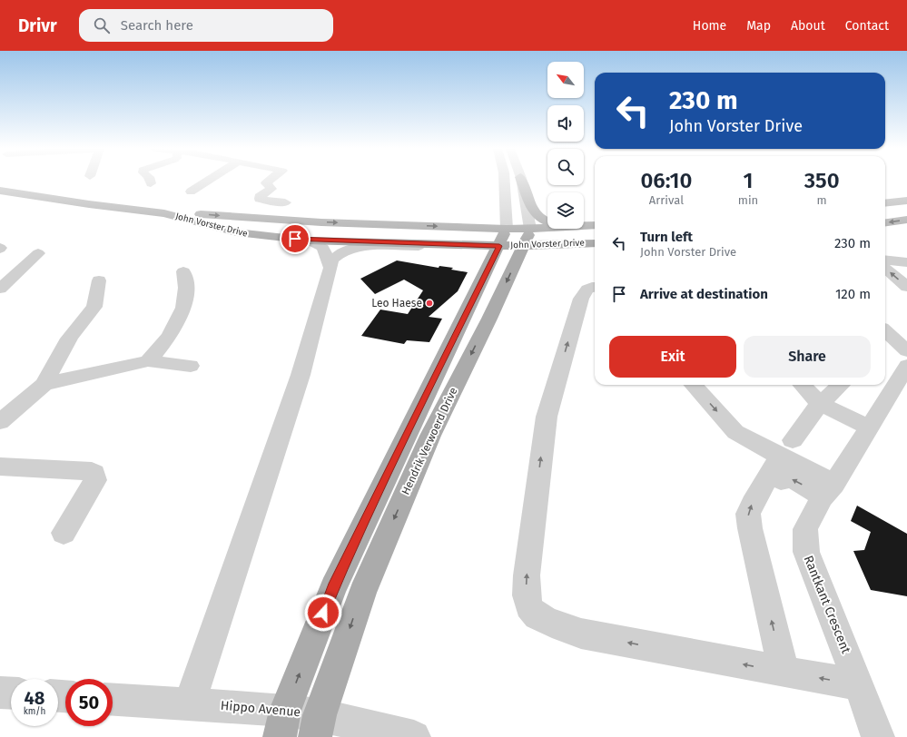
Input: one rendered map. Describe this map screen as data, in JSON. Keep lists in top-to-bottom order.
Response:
{
  "streets": {
    "main road": ["John Vorster Drive", "Hendrik Verwoerd Drive"],
    "street": ["Rantkant Crescent", "Hippo Avenue"]
  },
  "crossings": [
    ["John Vorster Drive", "Hendrik Verwoerd Drive"],
    ["Hendrik Verwoerd Drive", "Hippo Avenue"]
  ],
  "places": ["Leo Haese"],
  "north": "top left",
  "page": {
    "header": "Drivr",
    "search": "Search here",
    "nav": [
      "Home",
      "Map",
      "About",
      "Contact"
    ],
    "turn": ["230 m", "John Vorster Drive"],
    "eta": [
      "06:10",
      "Arrival",
      "1",
      "min",
      "350",
      "m"
    ],
    "list": [
      {
        "name": "Turn left",
        "note": "John Vorster Drive",
        "value": "230 m"
      },
      {
        "name": "Arrive at destination",
        "value": "120 m"
      }
    ],
    "buttons": ["Exit", "Share"],
    "speed": "48 km/h",
    "limit": "50"
  }
}
